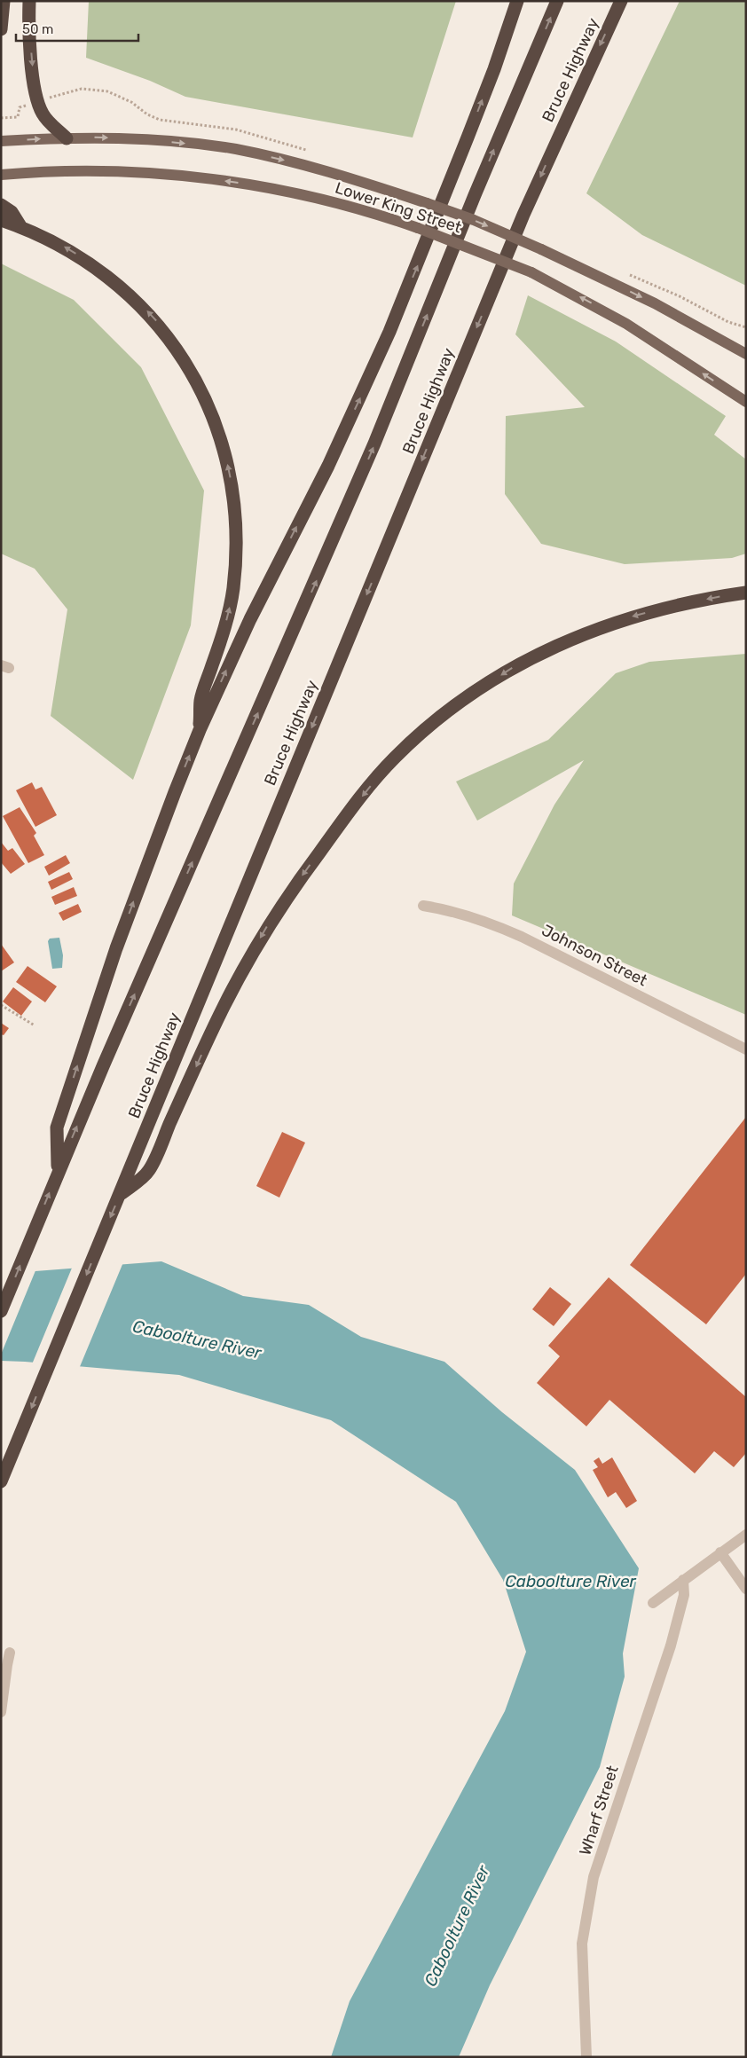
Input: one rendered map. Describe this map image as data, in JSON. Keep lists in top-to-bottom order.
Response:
{
  "streets": {
    "highway": ["Bruce Highway"],
    "main road": ["Lower King Street"],
    "street": ["Johnson Street", "Wharf Street"]
  },
  "water": ["Caboolture River"],
  "scale_bar": "50 m"
}
